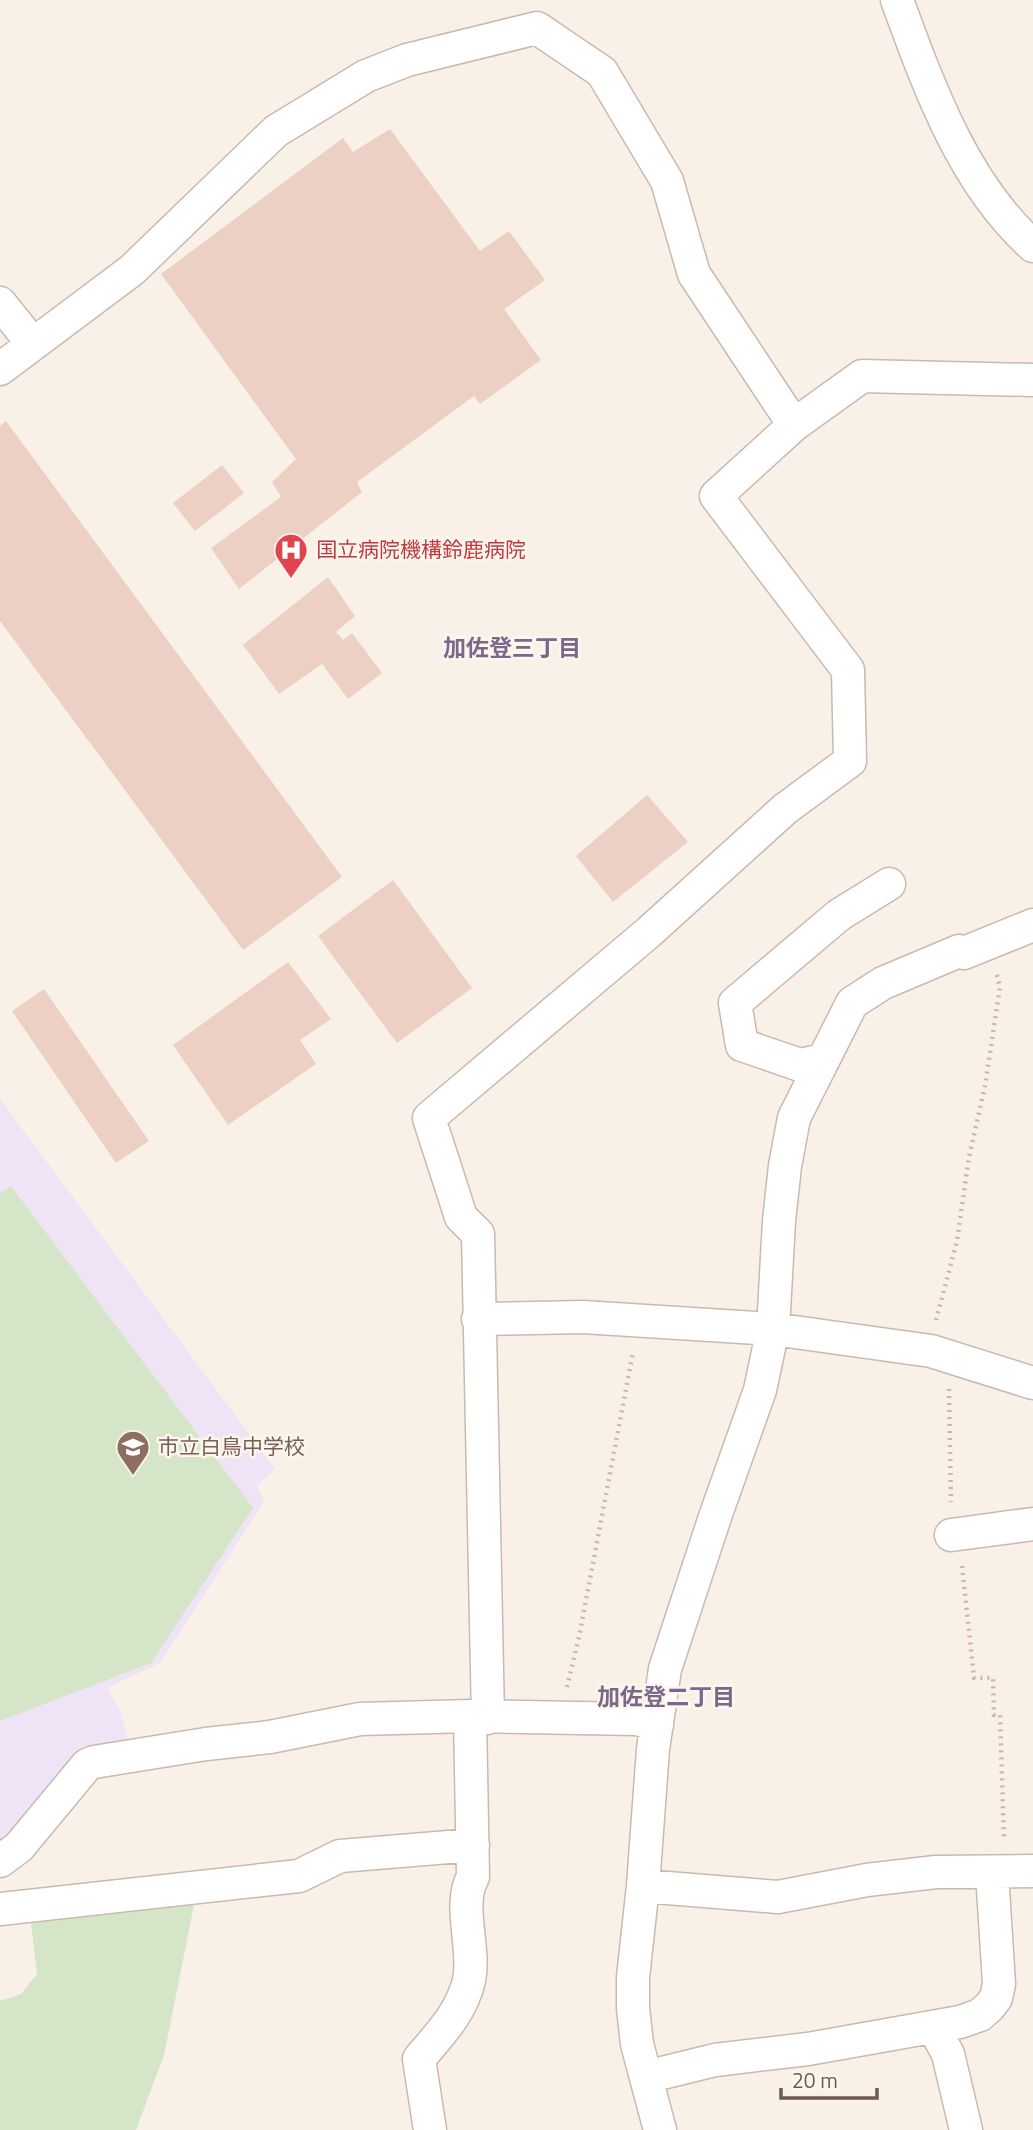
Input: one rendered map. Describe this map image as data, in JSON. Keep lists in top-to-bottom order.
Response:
{
  "districts": ["加佐登三丁目", "加佐登二丁目"],
  "places": {
    "hospital": ["国立病院機構鈴鹿病院"],
    "school or university": ["市立白鳥中学校"]
  },
  "scale_bar": "20 m"
}
